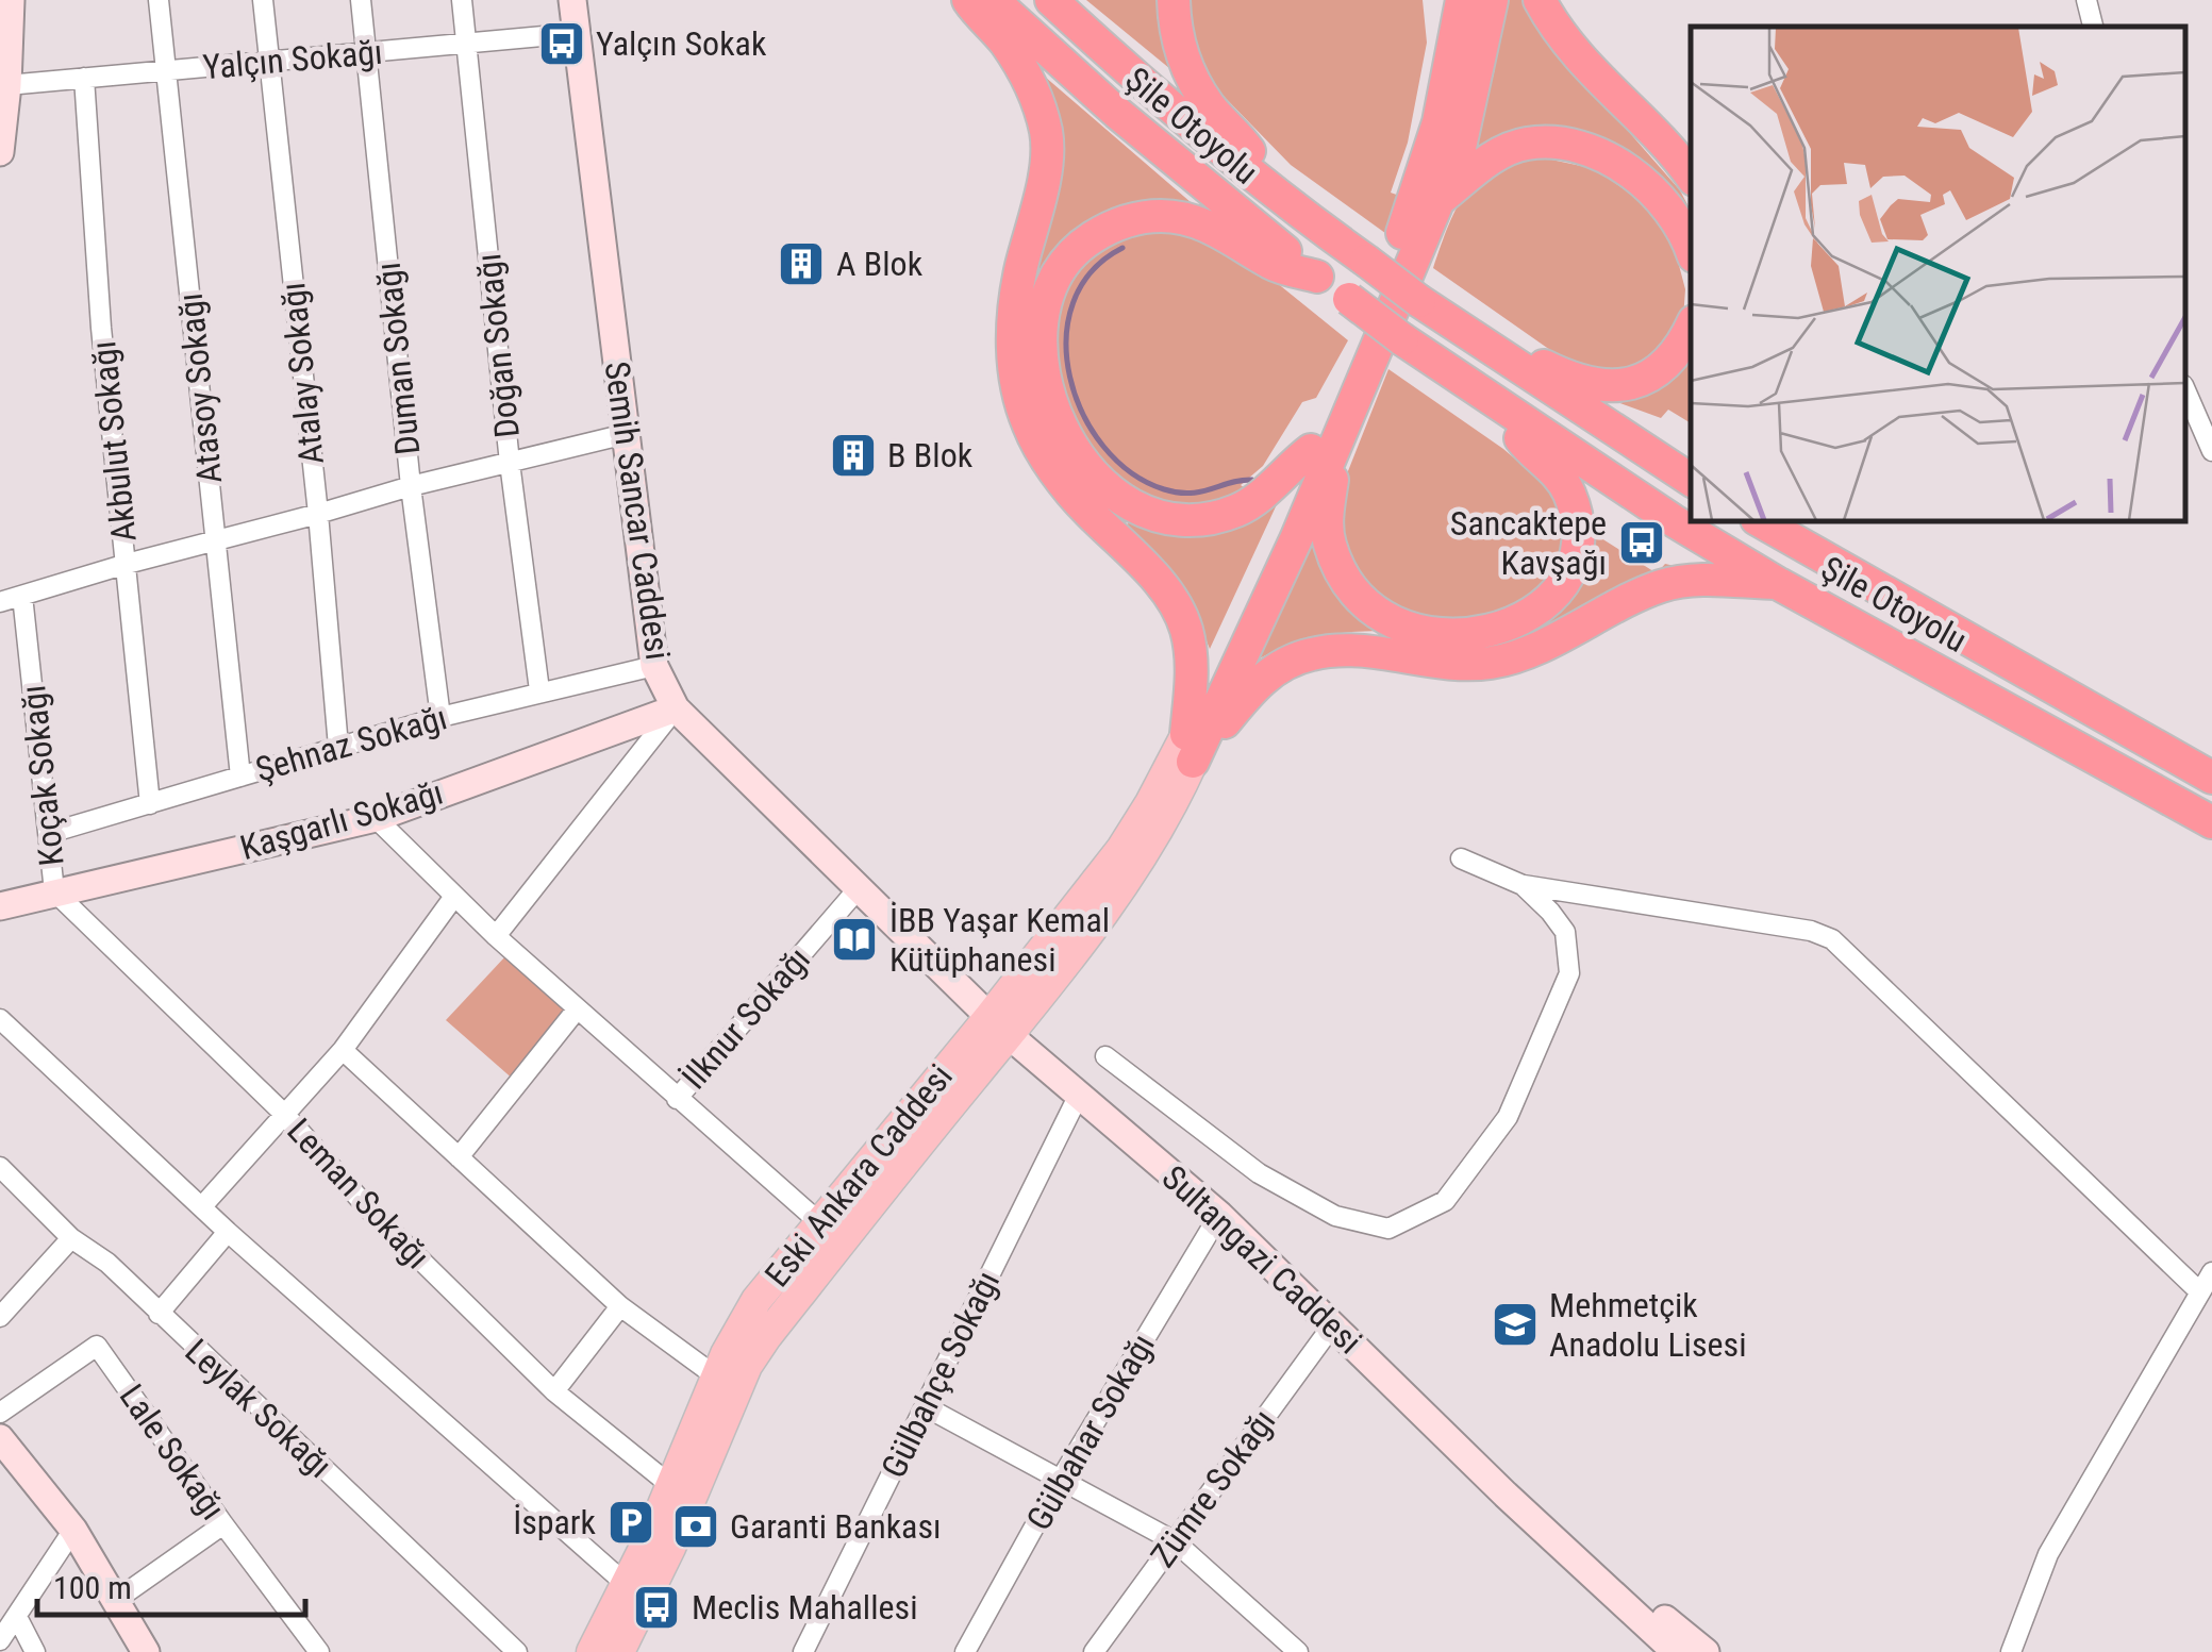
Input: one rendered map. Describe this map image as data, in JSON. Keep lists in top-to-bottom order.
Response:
{
  "streets": {
    "highway": ["Şile Otoyolu"],
    "main road": ["Eski Ankara Caddesi"],
    "street": [
      "Yalçın Sokağı",
      "Doğan Sokağı",
      "Duman Sokağı",
      "Atalay Sokağı",
      "Atasoy Sokağı",
      "Akbulut Sokağı",
      "Semih Sancar Caddesi",
      "Şehnaz Sokağı",
      "Koçak Sokağı",
      "Kaşgarlı Sokağı",
      "İlknur Sokağı",
      "Leman Sokağı",
      "Sultangazi Caddesi",
      "Gülbahçe Sokağı",
      "Leylak Sokağı",
      "Gülbahar Sokağı",
      "Lale Sokağı",
      "Zümre Sokağı"
    ]
  },
  "crossings": [
    ["Yalçın Sokağı", "Doğan Sokağı"],
    ["Yalçın Sokağı", "Duman Sokağı"],
    ["Yalçın Sokağı", "Atalay Sokağı"],
    ["Yalçın Sokağı", "Atasoy Sokağı"],
    ["Yalçın Sokağı", "Akbulut Sokağı"],
    ["Yalçın Sokağı", "Semih Sancar Caddesi"],
    ["Doğan Sokağı", "Şehnaz Sokağı"],
    ["Duman Sokağı", "Şehnaz Sokağı"],
    ["Atalay Sokağı", "Şehnaz Sokağı"],
    ["Atasoy Sokağı", "Şehnaz Sokağı"],
    ["Akbulut Sokağı", "Şehnaz Sokağı"],
    ["Semih Sancar Caddesi", "Şehnaz Sokağı"],
    ["Semih Sancar Caddesi", "Kaşgarlı Sokağı"],
    ["Semih Sancar Caddesi", "İlknur Sokağı"],
    ["Semih Sancar Caddesi", "Eski Ankara Caddesi"],
    ["Semih Sancar Caddesi", "Sultangazi Caddesi"],
    ["Şehnaz Sokağı", "Koçak Sokağı"],
    ["Koçak Sokağı", "Kaşgarlı Sokağı"],
    ["Koçak Sokağı", "Leman Sokağı"],
    ["Kaşgarlı Sokağı", "Leman Sokağı"],
    ["Eski Ankara Caddesi", "Leman Sokağı"],
    ["Eski Ankara Caddesi", "Sultangazi Caddesi"],
    ["Sultangazi Caddesi", "Gülbahçe Sokağı"],
    ["Sultangazi Caddesi", "Gülbahar Sokağı"],
    ["Sultangazi Caddesi", "Zümre Sokağı"]
  ],
  "places": {
    "bus stop": ["Yalçın Sokak", "Sancaktepe Kavşağı", "Meclis Mahallesi"],
    "building": ["A Blok", "B Blok"],
    "library": ["İBB Yaşar Kemal Kütüphanesi"],
    "school or university": ["Mehmetçik Anadolu Lisesi"],
    "parking": ["İspark"],
    "bank": ["Garanti Bankası"]
  },
  "scale_bar": "100 m"
}
